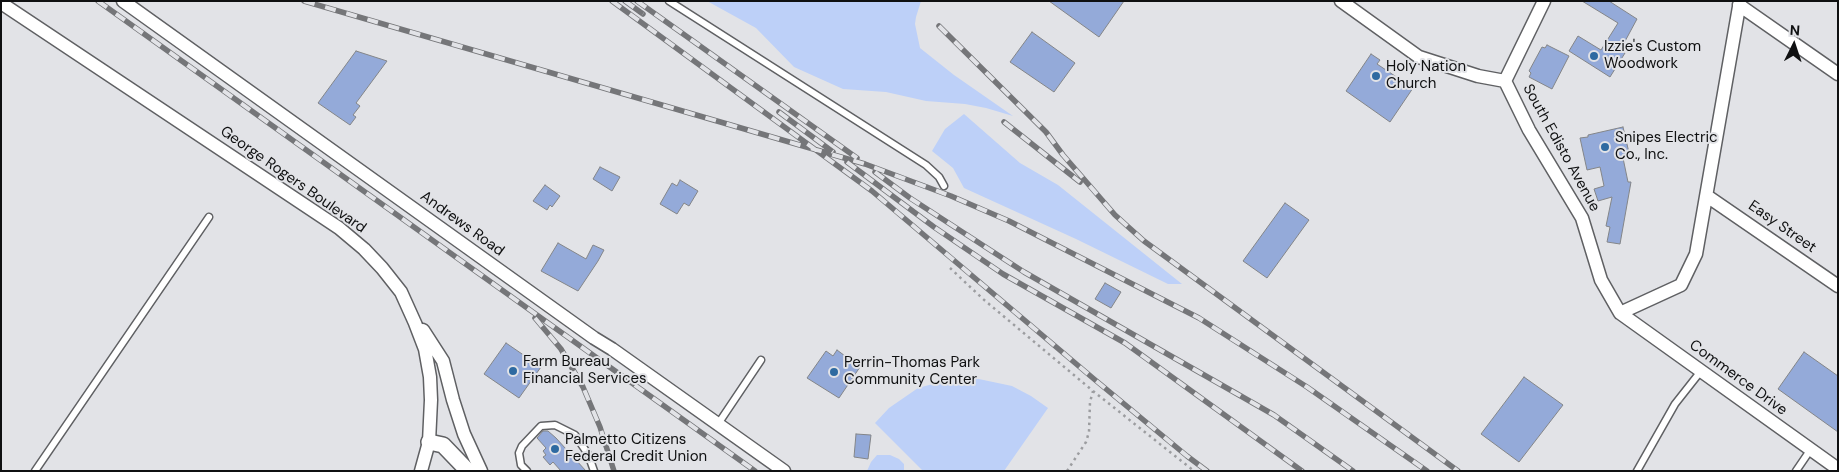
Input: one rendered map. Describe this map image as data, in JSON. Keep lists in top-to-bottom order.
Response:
{
  "streets": {
    "street": [
      "South Edisto Avenue",
      "George Rogers Boulevard",
      "Andrews Road",
      "Easy Street",
      "Commerce Drive"
    ]
  },
  "crossings": [
    ["South Edisto Avenue", "Commerce Drive"]
  ],
  "places": [
    "Izzie's Custom Woodwork",
    "Holy Nation Church",
    "Snipes Electric Co., Inc.",
    "Farm Bureau Financial Services",
    "Perrin-Thomas Park Community Center",
    "Palmetto Citizens Federal Credit Union"
  ],
  "north": "top"
}
